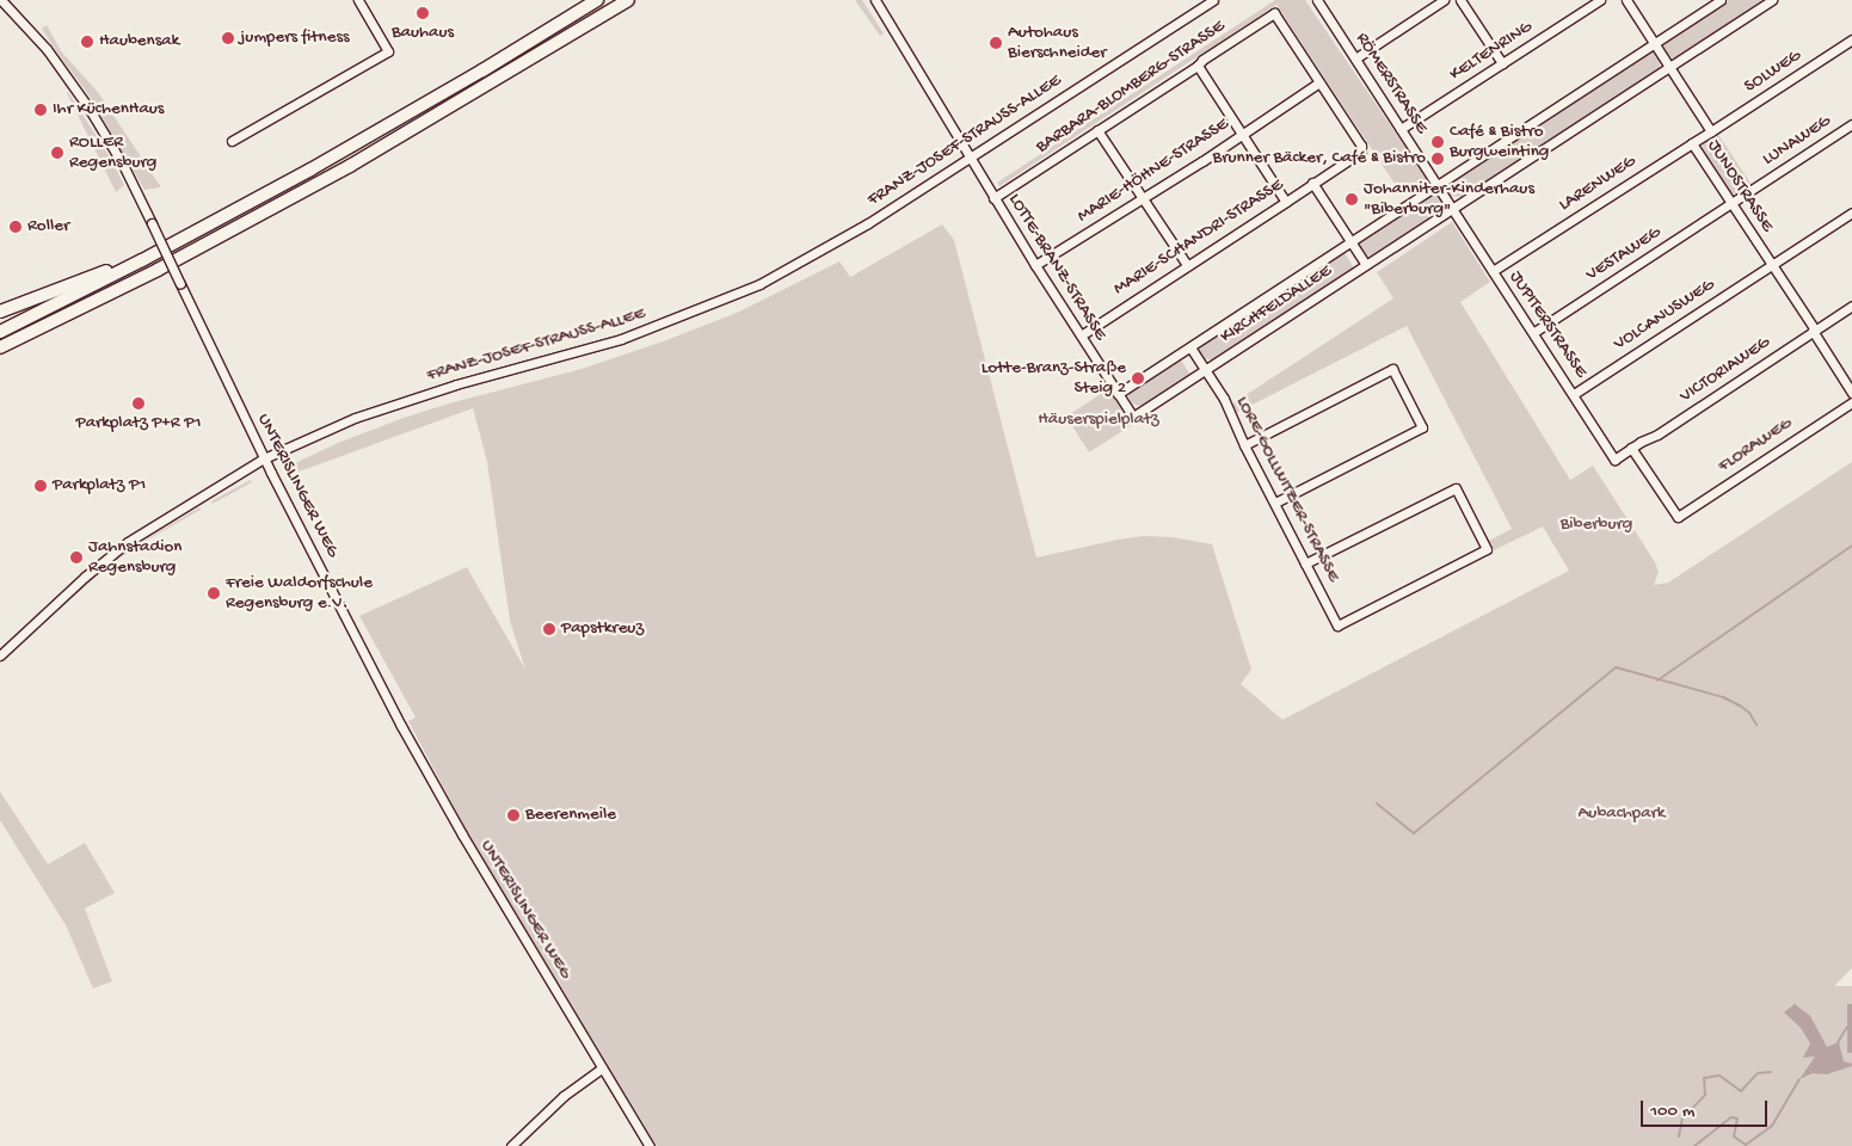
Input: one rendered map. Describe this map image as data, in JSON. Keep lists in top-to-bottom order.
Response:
{
  "streets": {
    "street": [
      "KELTENRING",
      "SOLWEG",
      "RÖMERSTRASSE",
      "BARBARA-BLOMBERG-STRASSE",
      "FRANZ-JOSEF-STRAUSS-ALLEE",
      "LUNAWEG",
      "MARIE-HÖHNE-STRASSE",
      "LARENWEG",
      "JUNOSTRASSE",
      "MARIE-SCHANDRI-STRASSE",
      "VESTAWEG",
      "LOTTE-BRANZ-STRASSE",
      "KIRCHFELDALLEE",
      "VOLCANUSWEG",
      "JUPITERSTRASSE",
      "VICTORIAWEG",
      "FLORAWEG",
      "UNTERISLINGER WEG",
      "LORE-GOLLWITZER-STRASSE"
    ]
  },
  "crossings": [
    ["KELTENRING", "RÖMERSTRASSE"],
    ["SOLWEG", "JUNOSTRASSE"],
    ["RÖMERSTRASSE", "KIRCHFELDALLEE"],
    ["BARBARA-BLOMBERG-STRASSE", "MARIE-HÖHNE-STRASSE"],
    ["BARBARA-BLOMBERG-STRASSE", "MARIE-SCHANDRI-STRASSE"],
    ["BARBARA-BLOMBERG-STRASSE", "LOTTE-BRANZ-STRASSE"],
    ["FRANZ-JOSEF-STRAUSS-ALLEE", "LOTTE-BRANZ-STRASSE"],
    ["FRANZ-JOSEF-STRAUSS-ALLEE", "UNTERISLINGER WEG"],
    ["LUNAWEG", "JUNOSTRASSE"],
    ["LUNAWEG", "VESTAWEG"],
    ["MARIE-HÖHNE-STRASSE", "LOTTE-BRANZ-STRASSE"],
    ["LARENWEG", "JUNOSTRASSE"],
    ["LARENWEG", "JUPITERSTRASSE"],
    ["JUNOSTRASSE", "VESTAWEG"],
    ["JUNOSTRASSE", "KIRCHFELDALLEE"],
    ["JUNOSTRASSE", "VOLCANUSWEG"],
    ["JUNOSTRASSE", "VICTORIAWEG"],
    ["MARIE-SCHANDRI-STRASSE", "LOTTE-BRANZ-STRASSE"],
    ["VESTAWEG", "JUPITERSTRASSE"],
    ["LOTTE-BRANZ-STRASSE", "KIRCHFELDALLEE"],
    ["KIRCHFELDALLEE", "JUPITERSTRASSE"],
    ["KIRCHFELDALLEE", "LORE-GOLLWITZER-STRASSE"],
    ["VOLCANUSWEG", "JUPITERSTRASSE"],
    ["JUPITERSTRASSE", "VICTORIAWEG"],
    ["VICTORIAWEG", "FLORAWEG"]
  ],
  "parks": ["Häuserspielplatz", "Biberburg", "Aubachpark"],
  "places": [
    "Bauhaus",
    "jumpers fitness",
    "Haubensak",
    "Autohaus Bierschneider",
    "Ihr KüchenHaus",
    "Café & Bistro Burgweinting",
    "ROLLER Regensburg",
    "Brunner Bäcker, Café & Bistro",
    "Johanniter-Kinderhaus \"Biberburg\"",
    "Roller",
    "Lotte-Branz-Straße Steig 2",
    "Parkplatz P+R P1",
    "Parkplatz P1",
    "Jahnstadion Regensburg",
    "Freie Waldorfschule Regensburg e.V.",
    "Papstkreuz",
    "Beerenmeile"
  ],
  "scale_bar": "100 m"
}
